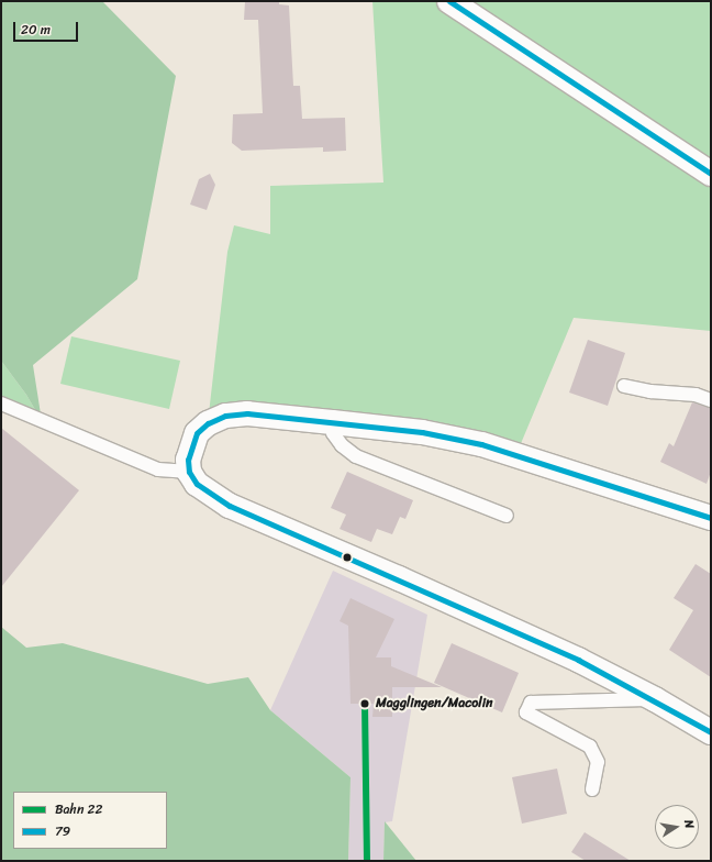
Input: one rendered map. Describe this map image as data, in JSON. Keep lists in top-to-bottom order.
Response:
{
  "places": ["Magglingen/Macolin"],
  "lines": ["transit line 79", "rail line 22"],
  "legend": ["Bahn 22", "79"],
  "scale_bar": "20 m",
  "north": "right"
}
